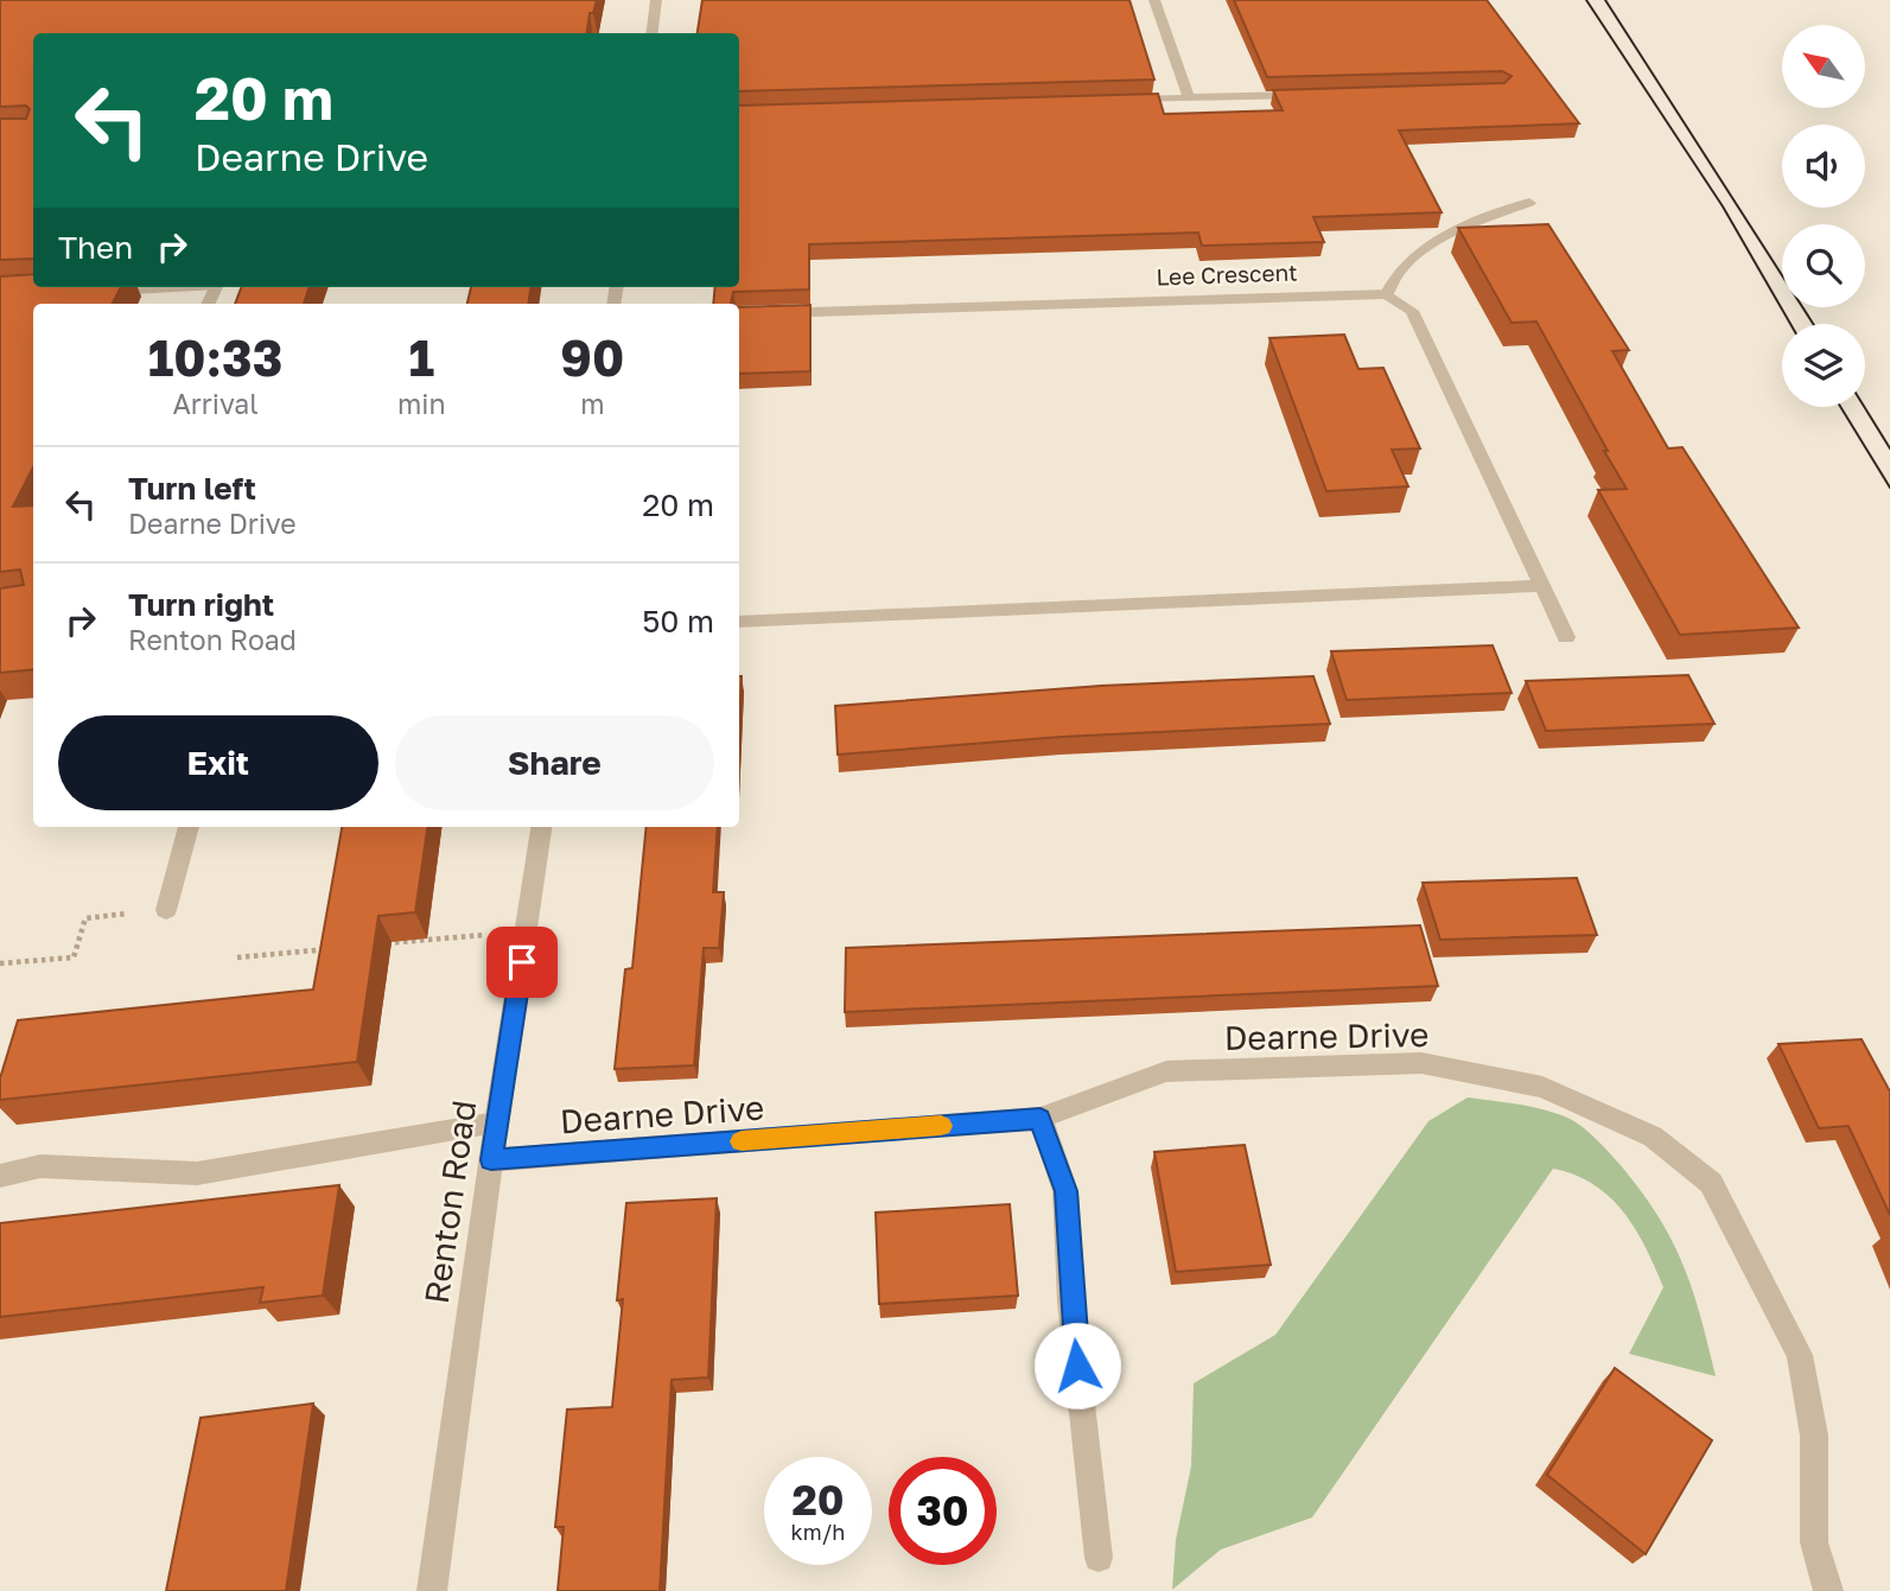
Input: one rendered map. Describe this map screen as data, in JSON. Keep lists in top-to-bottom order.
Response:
{
  "streets": {
    "street": ["Lee Crescent", "Dearne Drive", "Renton Road"]
  },
  "crossings": [
    ["Dearne Drive", "Renton Road"]
  ],
  "north": "top left",
  "page": {
    "turn": ["20 m", "Dearne Drive"],
    "then": "Then",
    "eta": [
      "10:33",
      "Arrival",
      "1",
      "min",
      "90",
      "m"
    ],
    "list": [
      {
        "name": "Turn left",
        "note": "Dearne Drive",
        "value": "20 m"
      },
      {
        "name": "Turn right",
        "note": "Renton Road",
        "value": "50 m"
      }
    ],
    "buttons": ["Exit", "Share"],
    "speed": "20 km/h",
    "limit": "30"
  }
}
